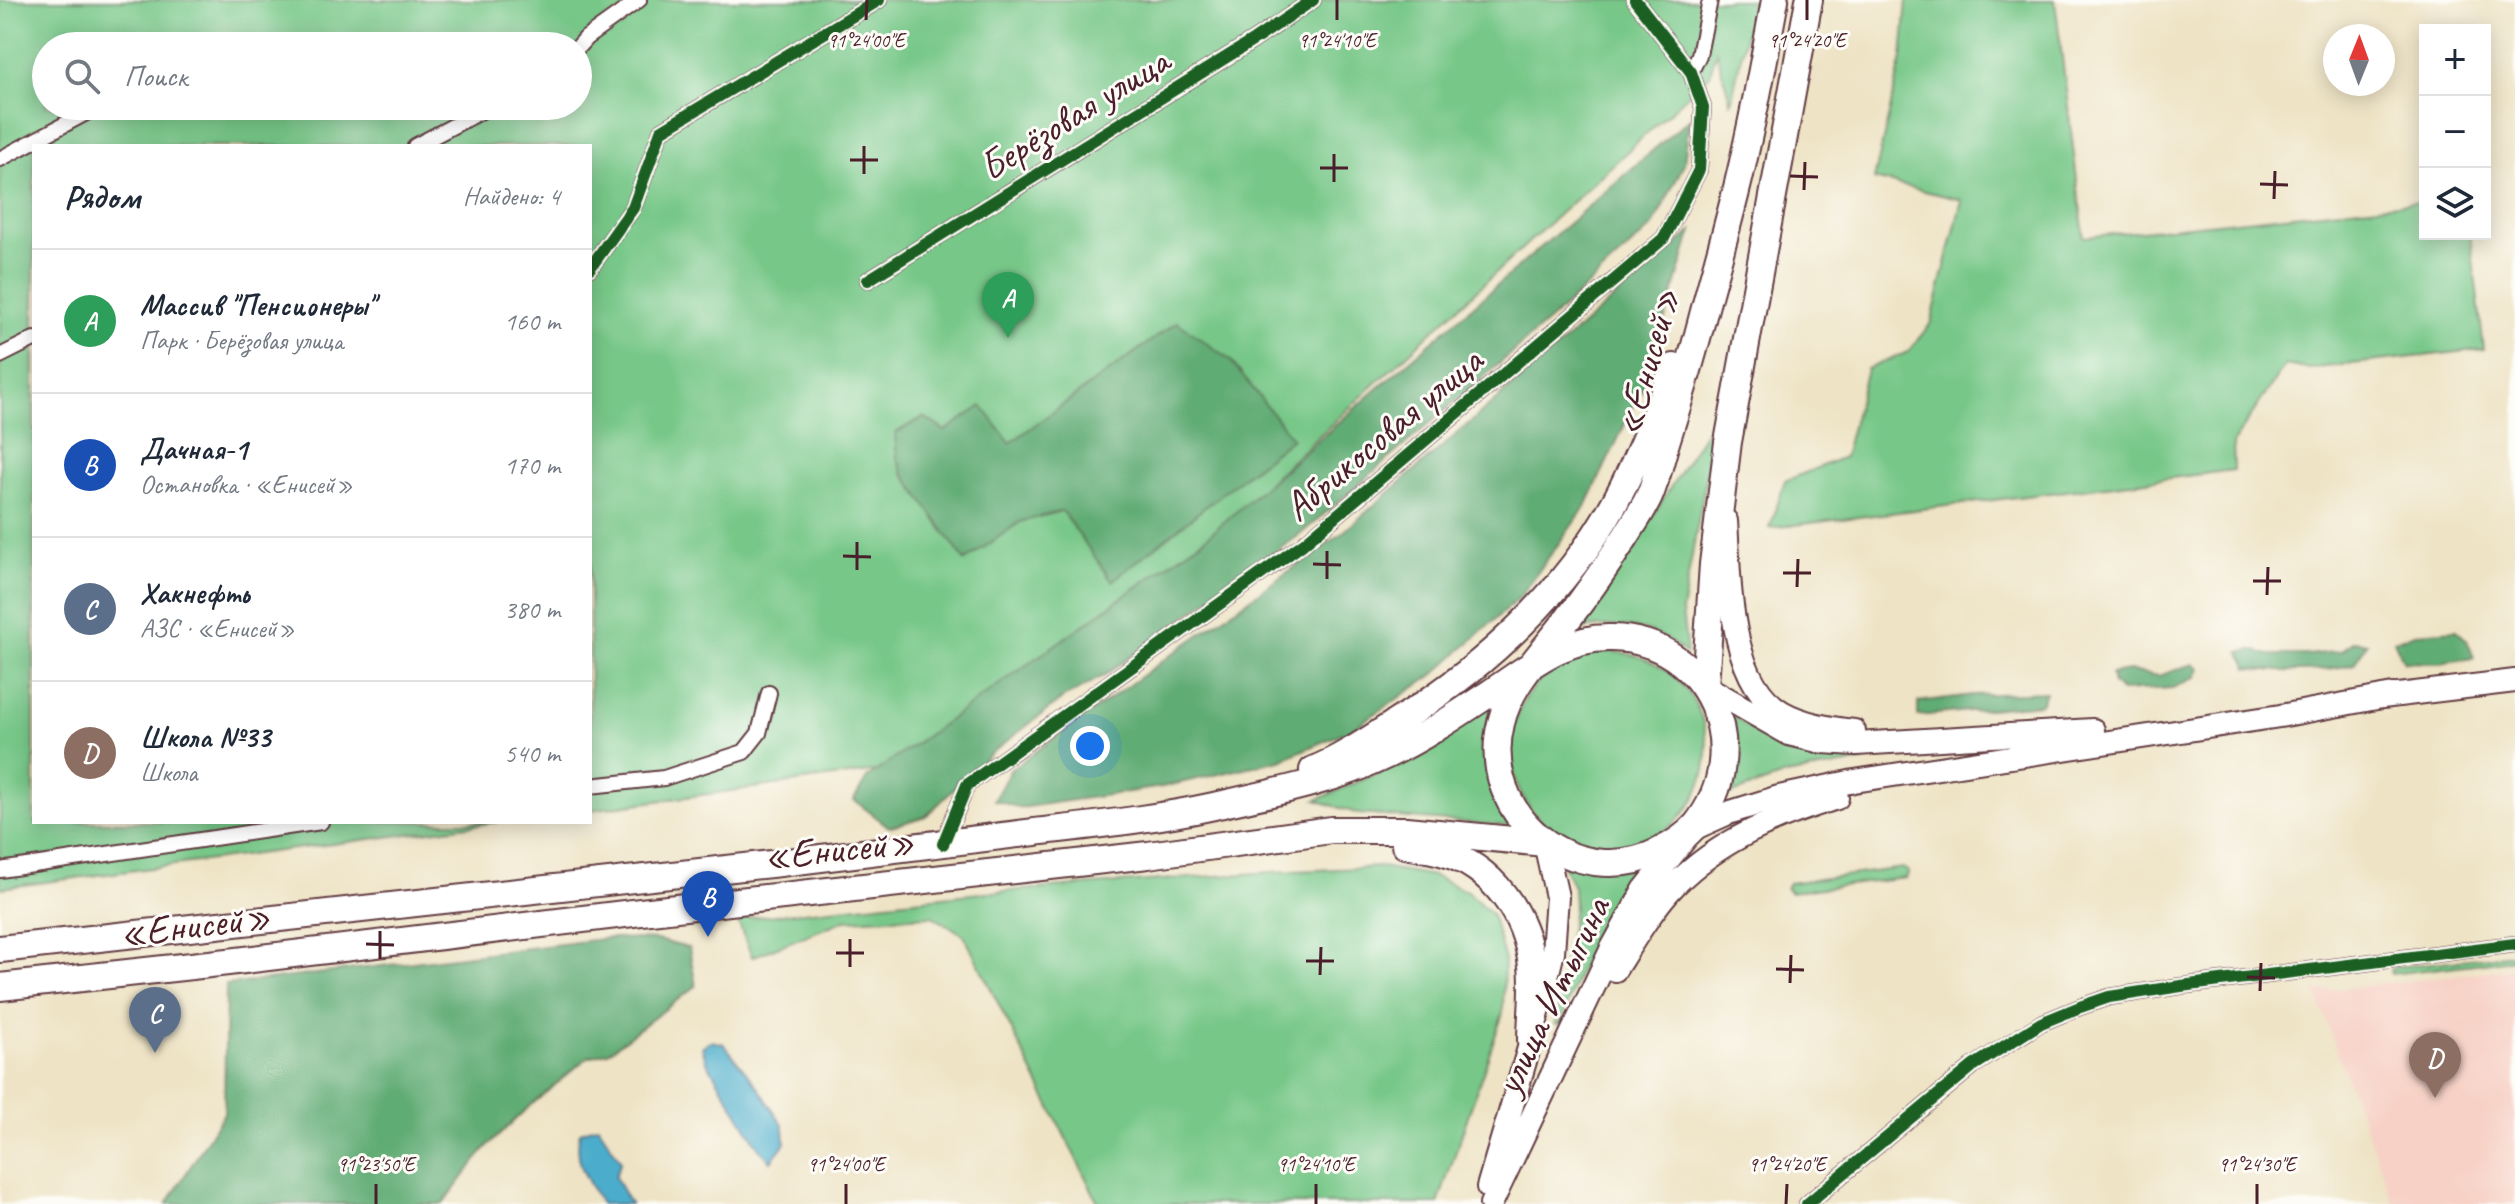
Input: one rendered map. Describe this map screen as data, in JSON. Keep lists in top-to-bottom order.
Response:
{
  "streets": {
    "highway": ["«Енисей»"],
    "main road": ["улица Итыгина"],
    "street": ["Берёзовая улица", "Абрикосовая улица"]
  },
  "crossings": [
    ["«Енисей»", "Абрикосовая улица"],
    ["«Енисей»", "улица Итыгина"]
  ],
  "north": "top",
  "page": {
    "map_buttons": ["+", "−"],
    "search": "Поиск",
    "heading": ["Рядом", "Найдено: 4"],
    "list": [
      {
        "mark": "A",
        "name": "Массив \"Пенсионеры\"",
        "note": "Парк · Берёзовая улица",
        "value": "160 m"
      },
      {
        "mark": "B",
        "name": "Дачная-1",
        "note": "Остановка · «Енисей»",
        "value": "170 m"
      },
      {
        "mark": "C",
        "name": "Хакнефть",
        "note": "АЗС · «Енисей»",
        "value": "380 m"
      },
      {
        "mark": "D",
        "name": "Школа №33",
        "note": "Школа",
        "value": "540 m"
      }
    ],
    "pins": [
      "A",
      "B",
      "C",
      "D"
    ]
  },
  "coordinates": [
    "91°24'00\"E",
    "91°24'10\"E",
    "91°24'20\"E",
    "91°23'50\"E",
    "91°24'30\"E"
  ]
}
